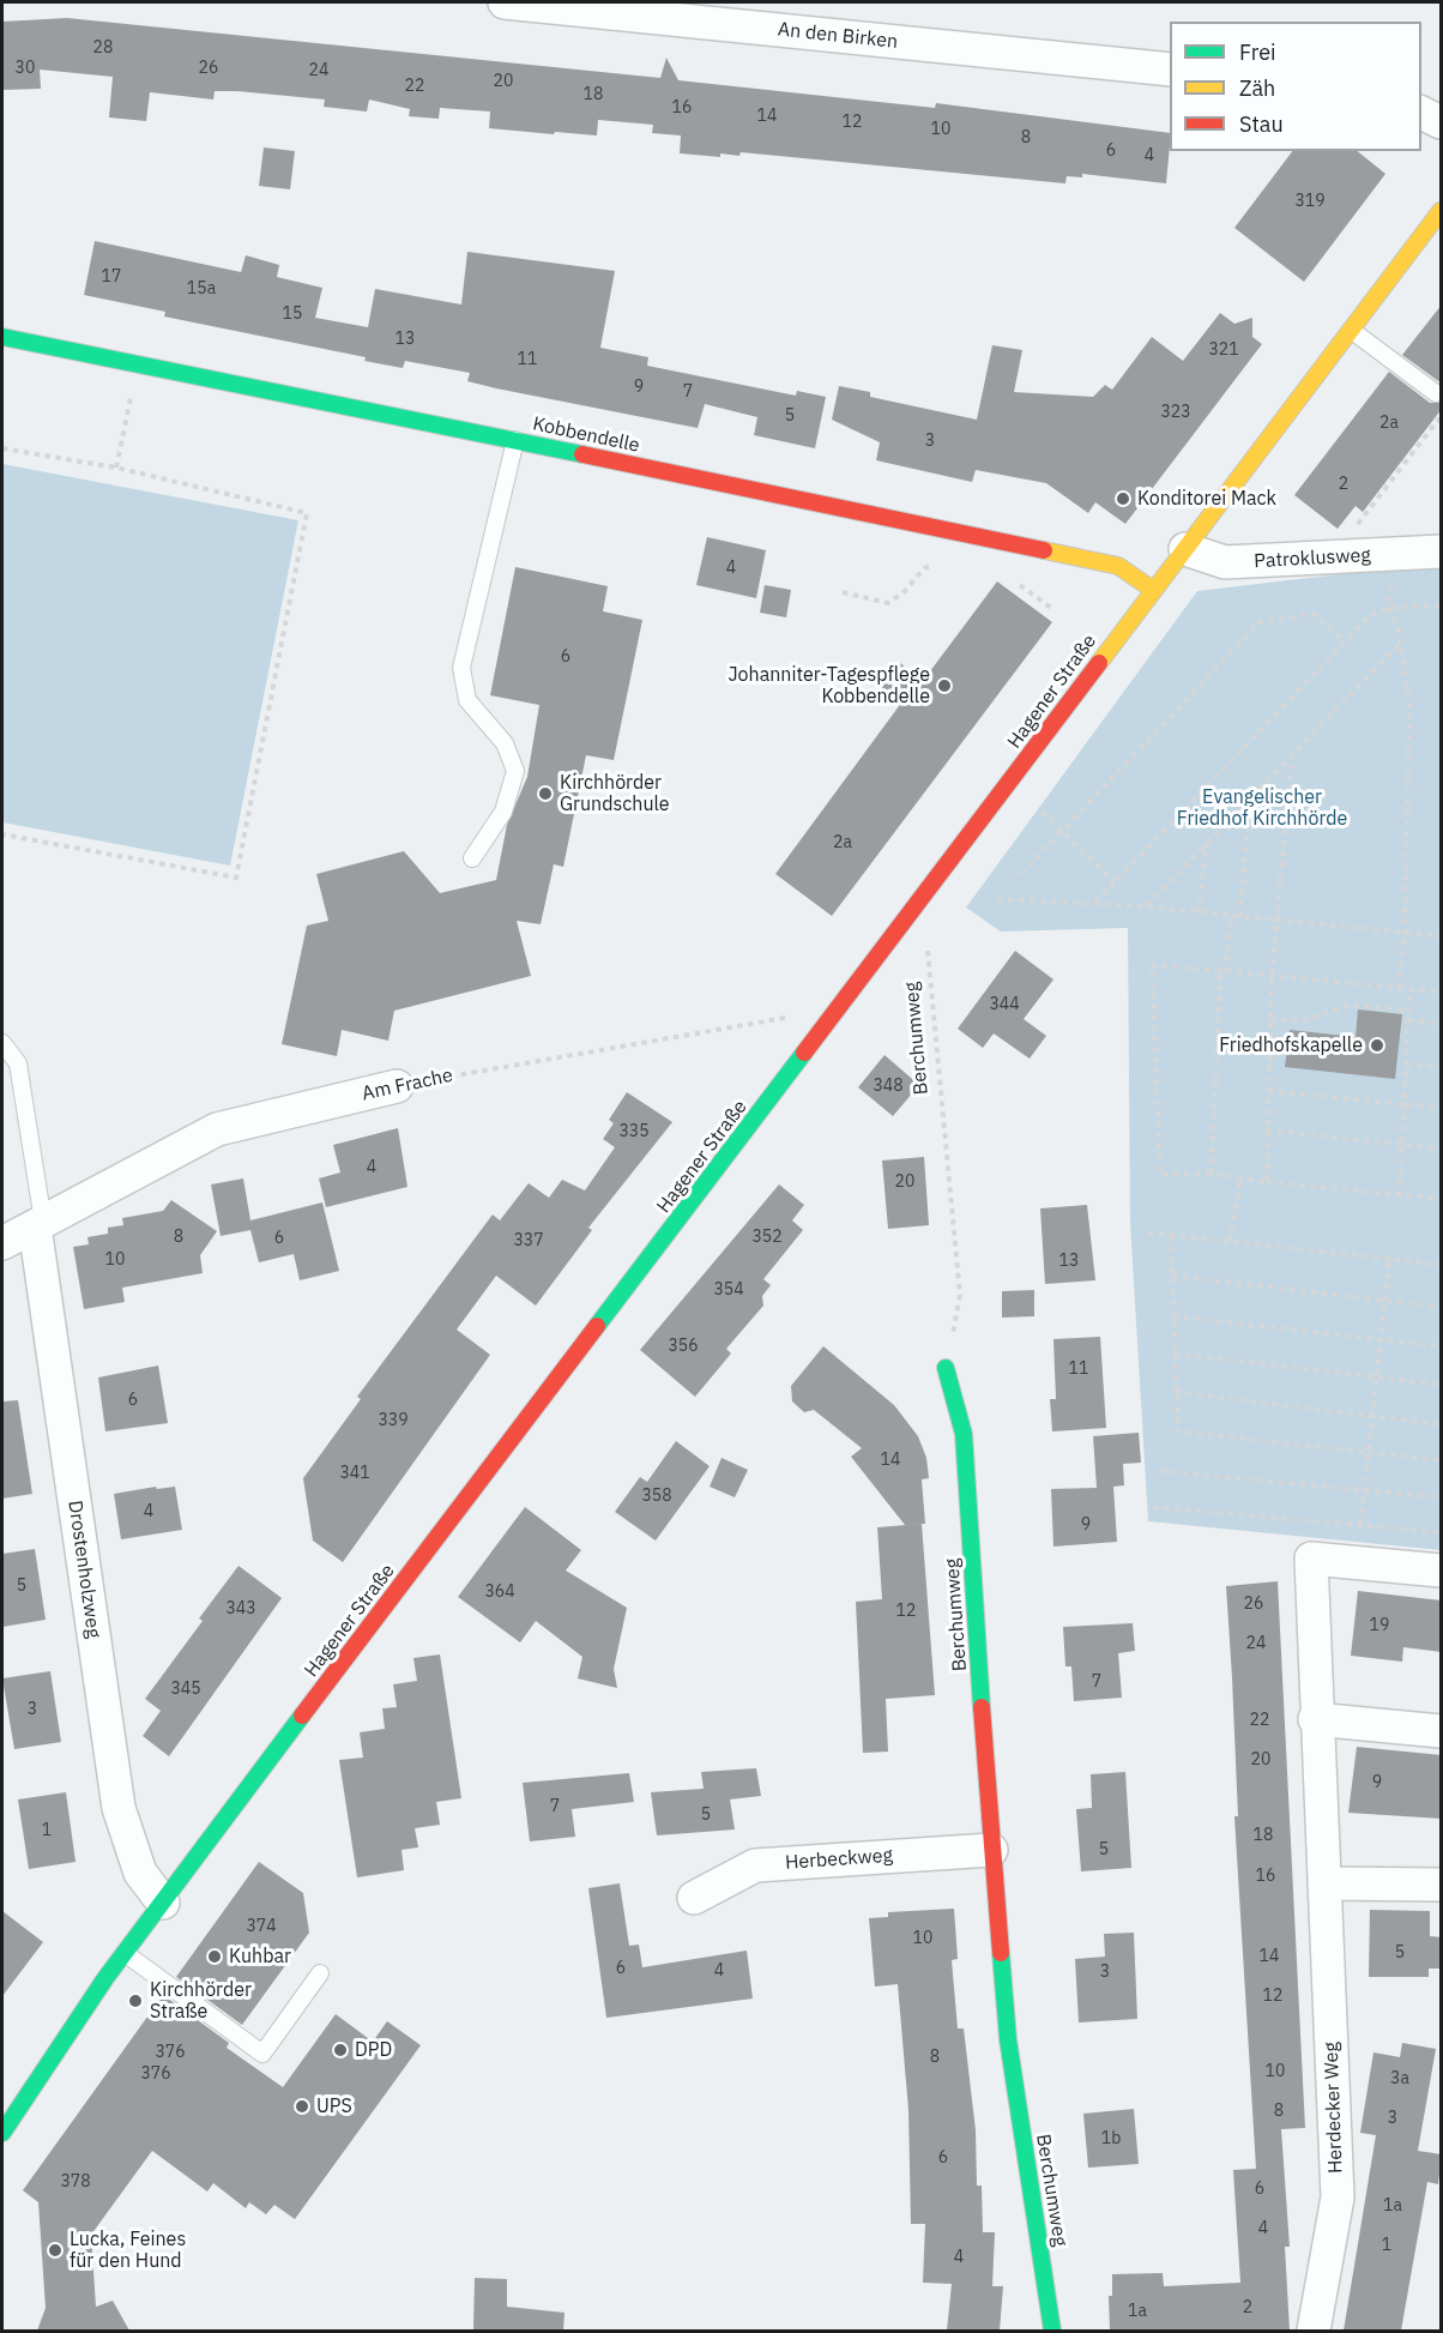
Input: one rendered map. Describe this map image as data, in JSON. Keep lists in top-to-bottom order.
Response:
{
  "streets": {
    "main road": ["Kobbendelle", "Hagener Straße", "Berchumweg"],
    "street": [
      "An den Birken",
      "Patroklusweg",
      "Am Frache",
      "Drostenholzweg",
      "Herbeckweg",
      "Herdecker Weg"
    ]
  },
  "crossings": [
    ["Kobbendelle", "Hagener Straße"],
    ["Patroklusweg", "Hagener Straße"],
    ["Hagener Straße", "Berchumweg"],
    ["Hagener Straße", "Am Frache"],
    ["Hagener Straße", "Drostenholzweg"],
    ["Berchumweg", "Herbeckweg"],
    ["Am Frache", "Drostenholzweg"]
  ],
  "parks": ["Evangelischer Friedhof Kirchhörde"],
  "places": [
    "Konditorei Mack",
    "Johanniter-Tagespflege Kobbendelle",
    "Kirchhörder Grundschule",
    "Friedhofskapelle",
    "Kuhbar",
    "Kirchhörder Straße",
    "DPD",
    "UPS",
    "Lucka, Feines für den Hund"
  ],
  "house_numbers": [
    "28",
    "30",
    "26",
    "24",
    "20",
    "22",
    "18",
    "16",
    "14",
    "12",
    "10",
    "8",
    "6",
    "4",
    "319",
    "17",
    "15a",
    "15",
    "13",
    "321",
    "11",
    "9",
    "7",
    "323",
    "5",
    "2a",
    "3",
    "2",
    "4",
    "6",
    "2a",
    "344",
    "348",
    "335",
    "4",
    "20",
    "8",
    "352",
    "6",
    "337",
    "10",
    "13",
    "354",
    "356",
    "11",
    "6",
    "339",
    "14",
    "341",
    "358",
    "4",
    "9",
    "5",
    "364",
    "26",
    "343",
    "12",
    "19",
    "24",
    "7",
    "345",
    "3",
    "22",
    "20",
    "9",
    "7",
    "5",
    "1",
    "18",
    "5",
    "16",
    "374",
    "10",
    "5",
    "14",
    "6",
    "4",
    "3",
    "12",
    "376",
    "8",
    "10",
    "376",
    "3a",
    "8",
    "3",
    "1b",
    "6",
    "378",
    "6",
    "1a",
    "4",
    "1",
    "4",
    "2",
    "1a"
  ],
  "legend": ["Frei", "Zäh", "Stau"]
}
